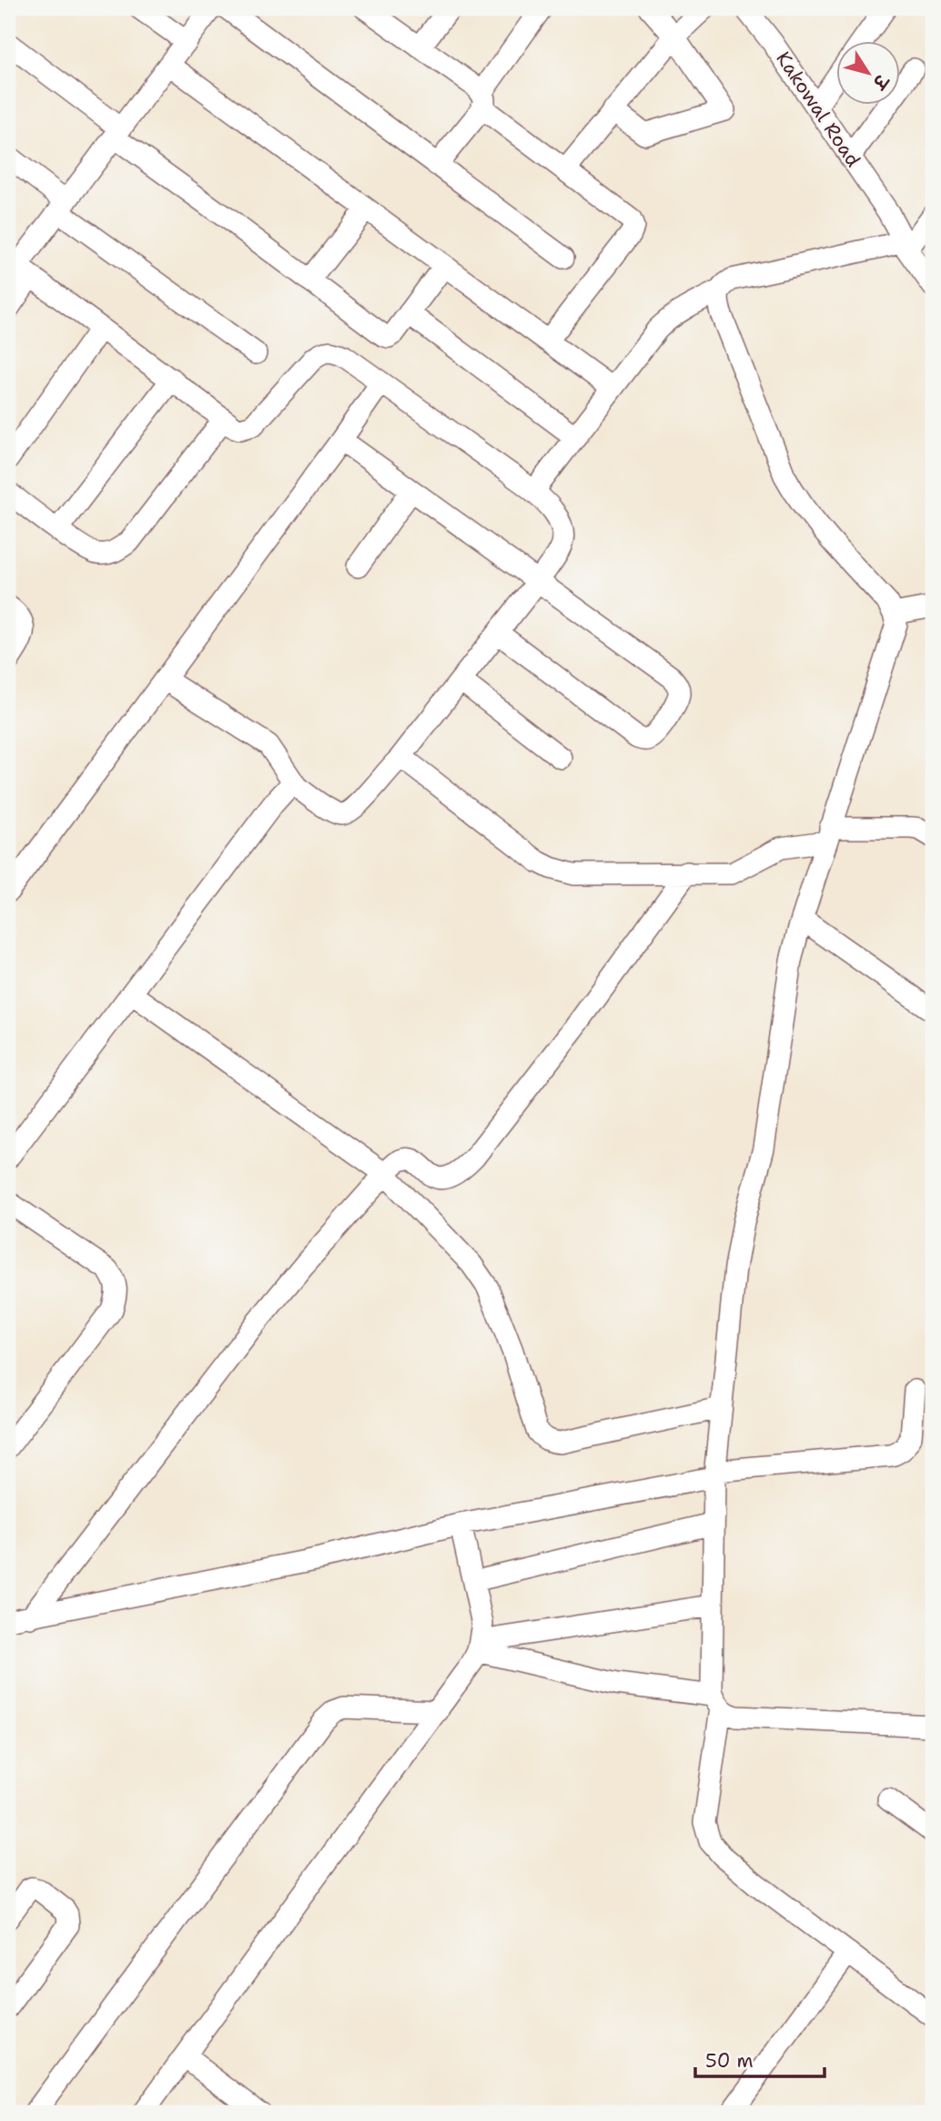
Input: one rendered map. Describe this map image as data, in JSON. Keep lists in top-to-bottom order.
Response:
{
  "streets": {
    "street": ["Kakowal Road"]
  },
  "scale_bar": "50 m",
  "north": "bottom right"
}
